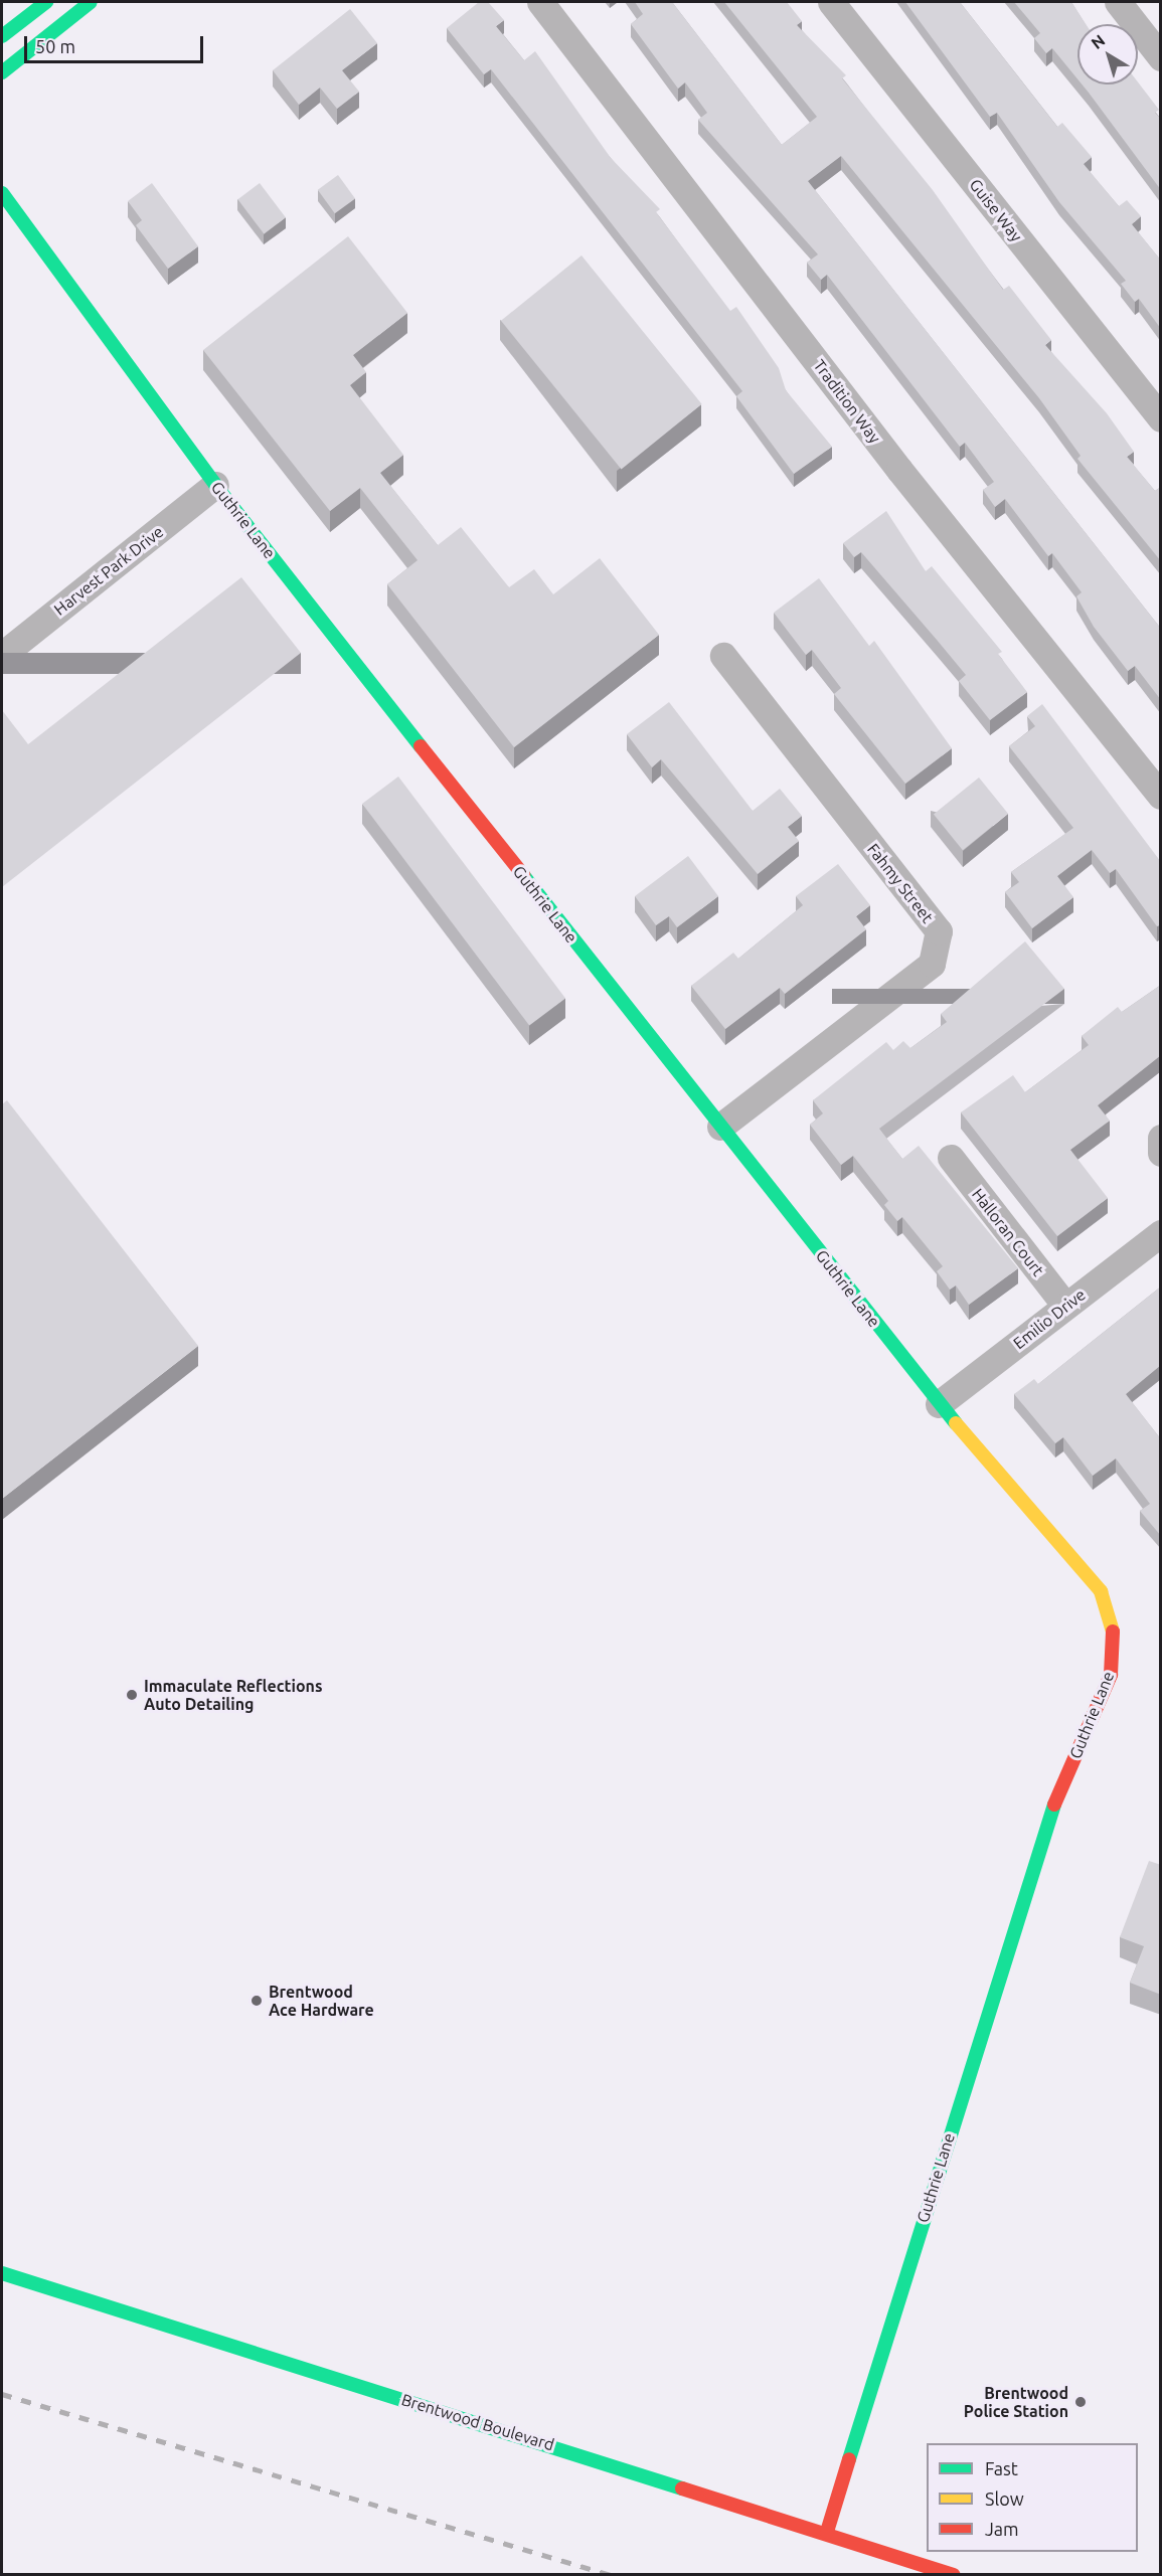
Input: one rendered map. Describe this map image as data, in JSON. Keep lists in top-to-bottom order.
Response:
{
  "streets": {
    "street": [
      "Guise Way",
      "Tradition Way",
      "Guthrie Lane",
      "Harvest Park Drive",
      "Fahmy Street",
      "Halloran Court",
      "Emilio Drive",
      "Brentwood Boulevard"
    ]
  },
  "crossings": [
    ["Guthrie Lane", "Harvest Park Drive"],
    ["Guthrie Lane", "Fahmy Street"],
    ["Guthrie Lane", "Emilio Drive"],
    ["Guthrie Lane", "Brentwood Boulevard"],
    ["Halloran Court", "Emilio Drive"]
  ],
  "places": ["Immaculate Reflections Auto Detailing", "Brentwood Ace Hardware", "Brentwood Police Station"],
  "legend": ["Fast", "Slow", "Jam"],
  "scale_bar": "50 m",
  "north": "top left"
}
